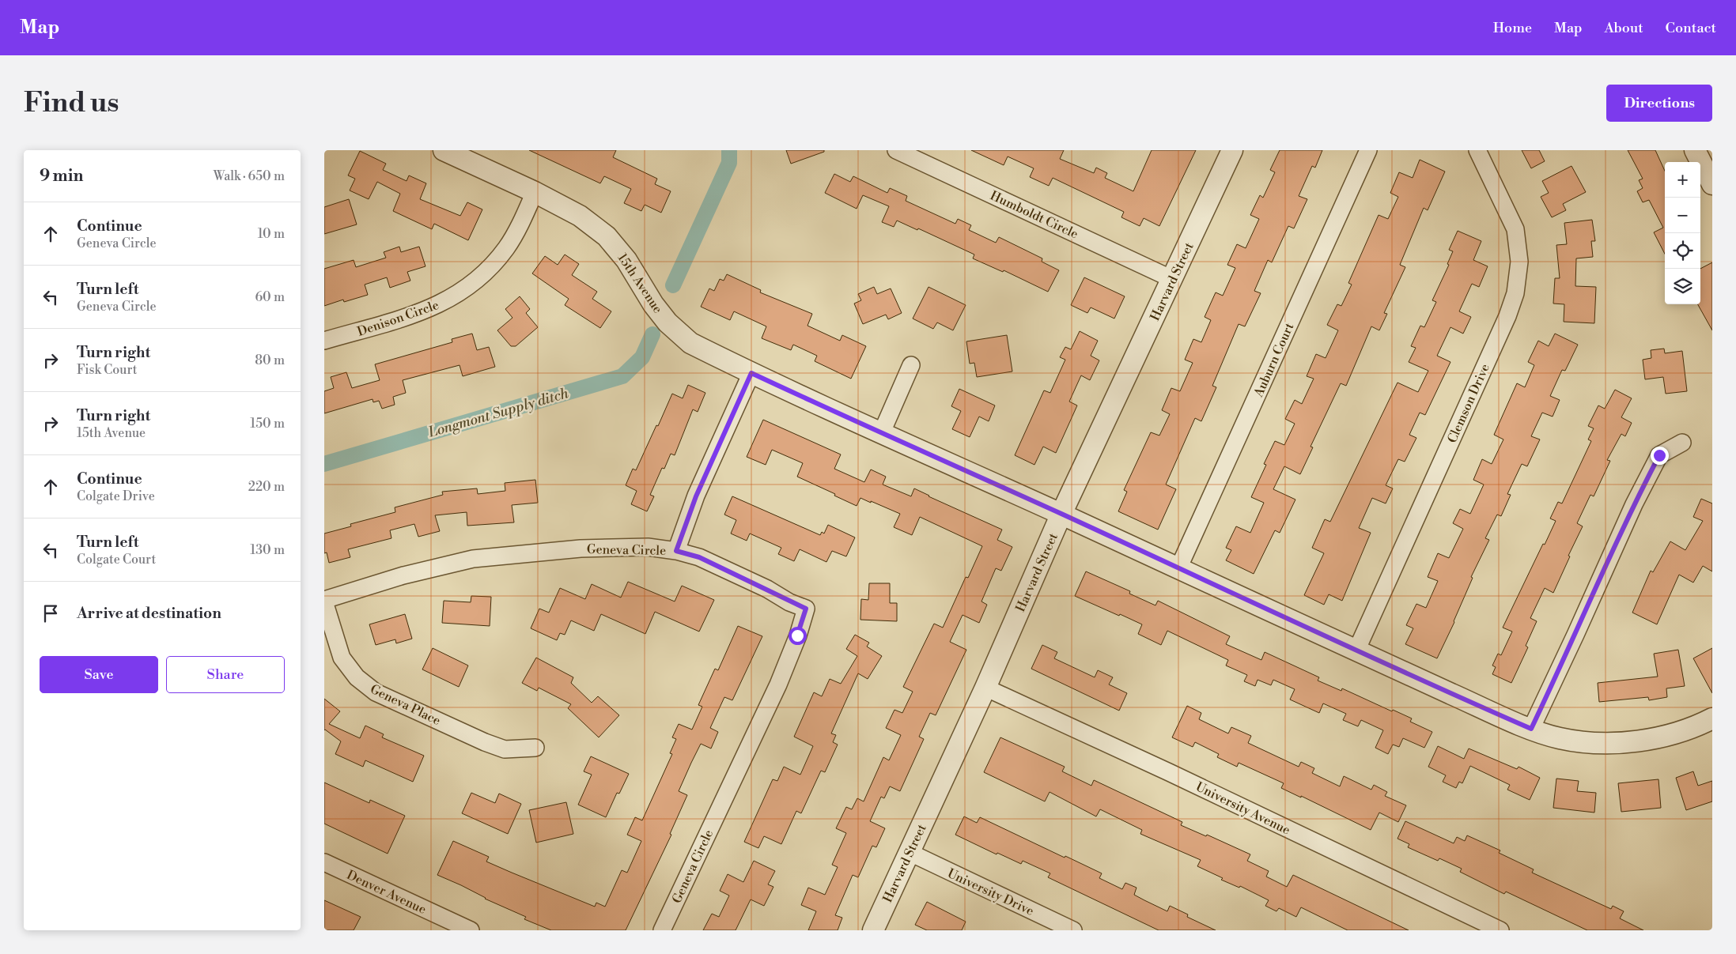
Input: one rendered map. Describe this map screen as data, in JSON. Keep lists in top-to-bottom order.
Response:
{
  "streets": {
    "street": [
      "Humboldt Circle",
      "Harvard Street",
      "15th Avenue",
      "Denison Circle",
      "Auburn Court",
      "Clemson Drive",
      "Geneva Circle",
      "Geneva Place",
      "University Avenue",
      "Denver Avenue",
      "University Drive"
    ]
  },
  "crossings": [
    ["Humboldt Circle", "Harvard Street"],
    ["Harvard Street", "15th Avenue"],
    ["Harvard Street", "University Avenue"],
    ["Harvard Street", "University Drive"],
    ["15th Avenue", "Denison Circle"],
    ["15th Avenue", "Auburn Court"],
    ["15th Avenue", "Clemson Drive"],
    ["Geneva Circle", "Geneva Place"]
  ],
  "water": ["Longmont Supply ditch"],
  "page": {
    "header": "Map",
    "nav": [
      "Home",
      "Map",
      "About",
      "Contact"
    ],
    "buttons": [
      "Directions",
      ["Save", "Share"]
    ],
    "title": "Find us",
    "heading": ["9 min", "Walk · 650 m"],
    "map_buttons": ["+", "−"],
    "list": [
      ["Continue", "Geneva Circle", "10 m"],
      ["Turn left", "Geneva Circle", "60 m"],
      ["Turn right", "Fisk Court", "80 m"],
      ["Turn right", "15th Avenue", "150 m"],
      ["Continue", "Colgate Drive", "220 m"],
      ["Turn left", "Colgate Court", "130 m"],
      "Arrive at destination"
    ]
  }
}
